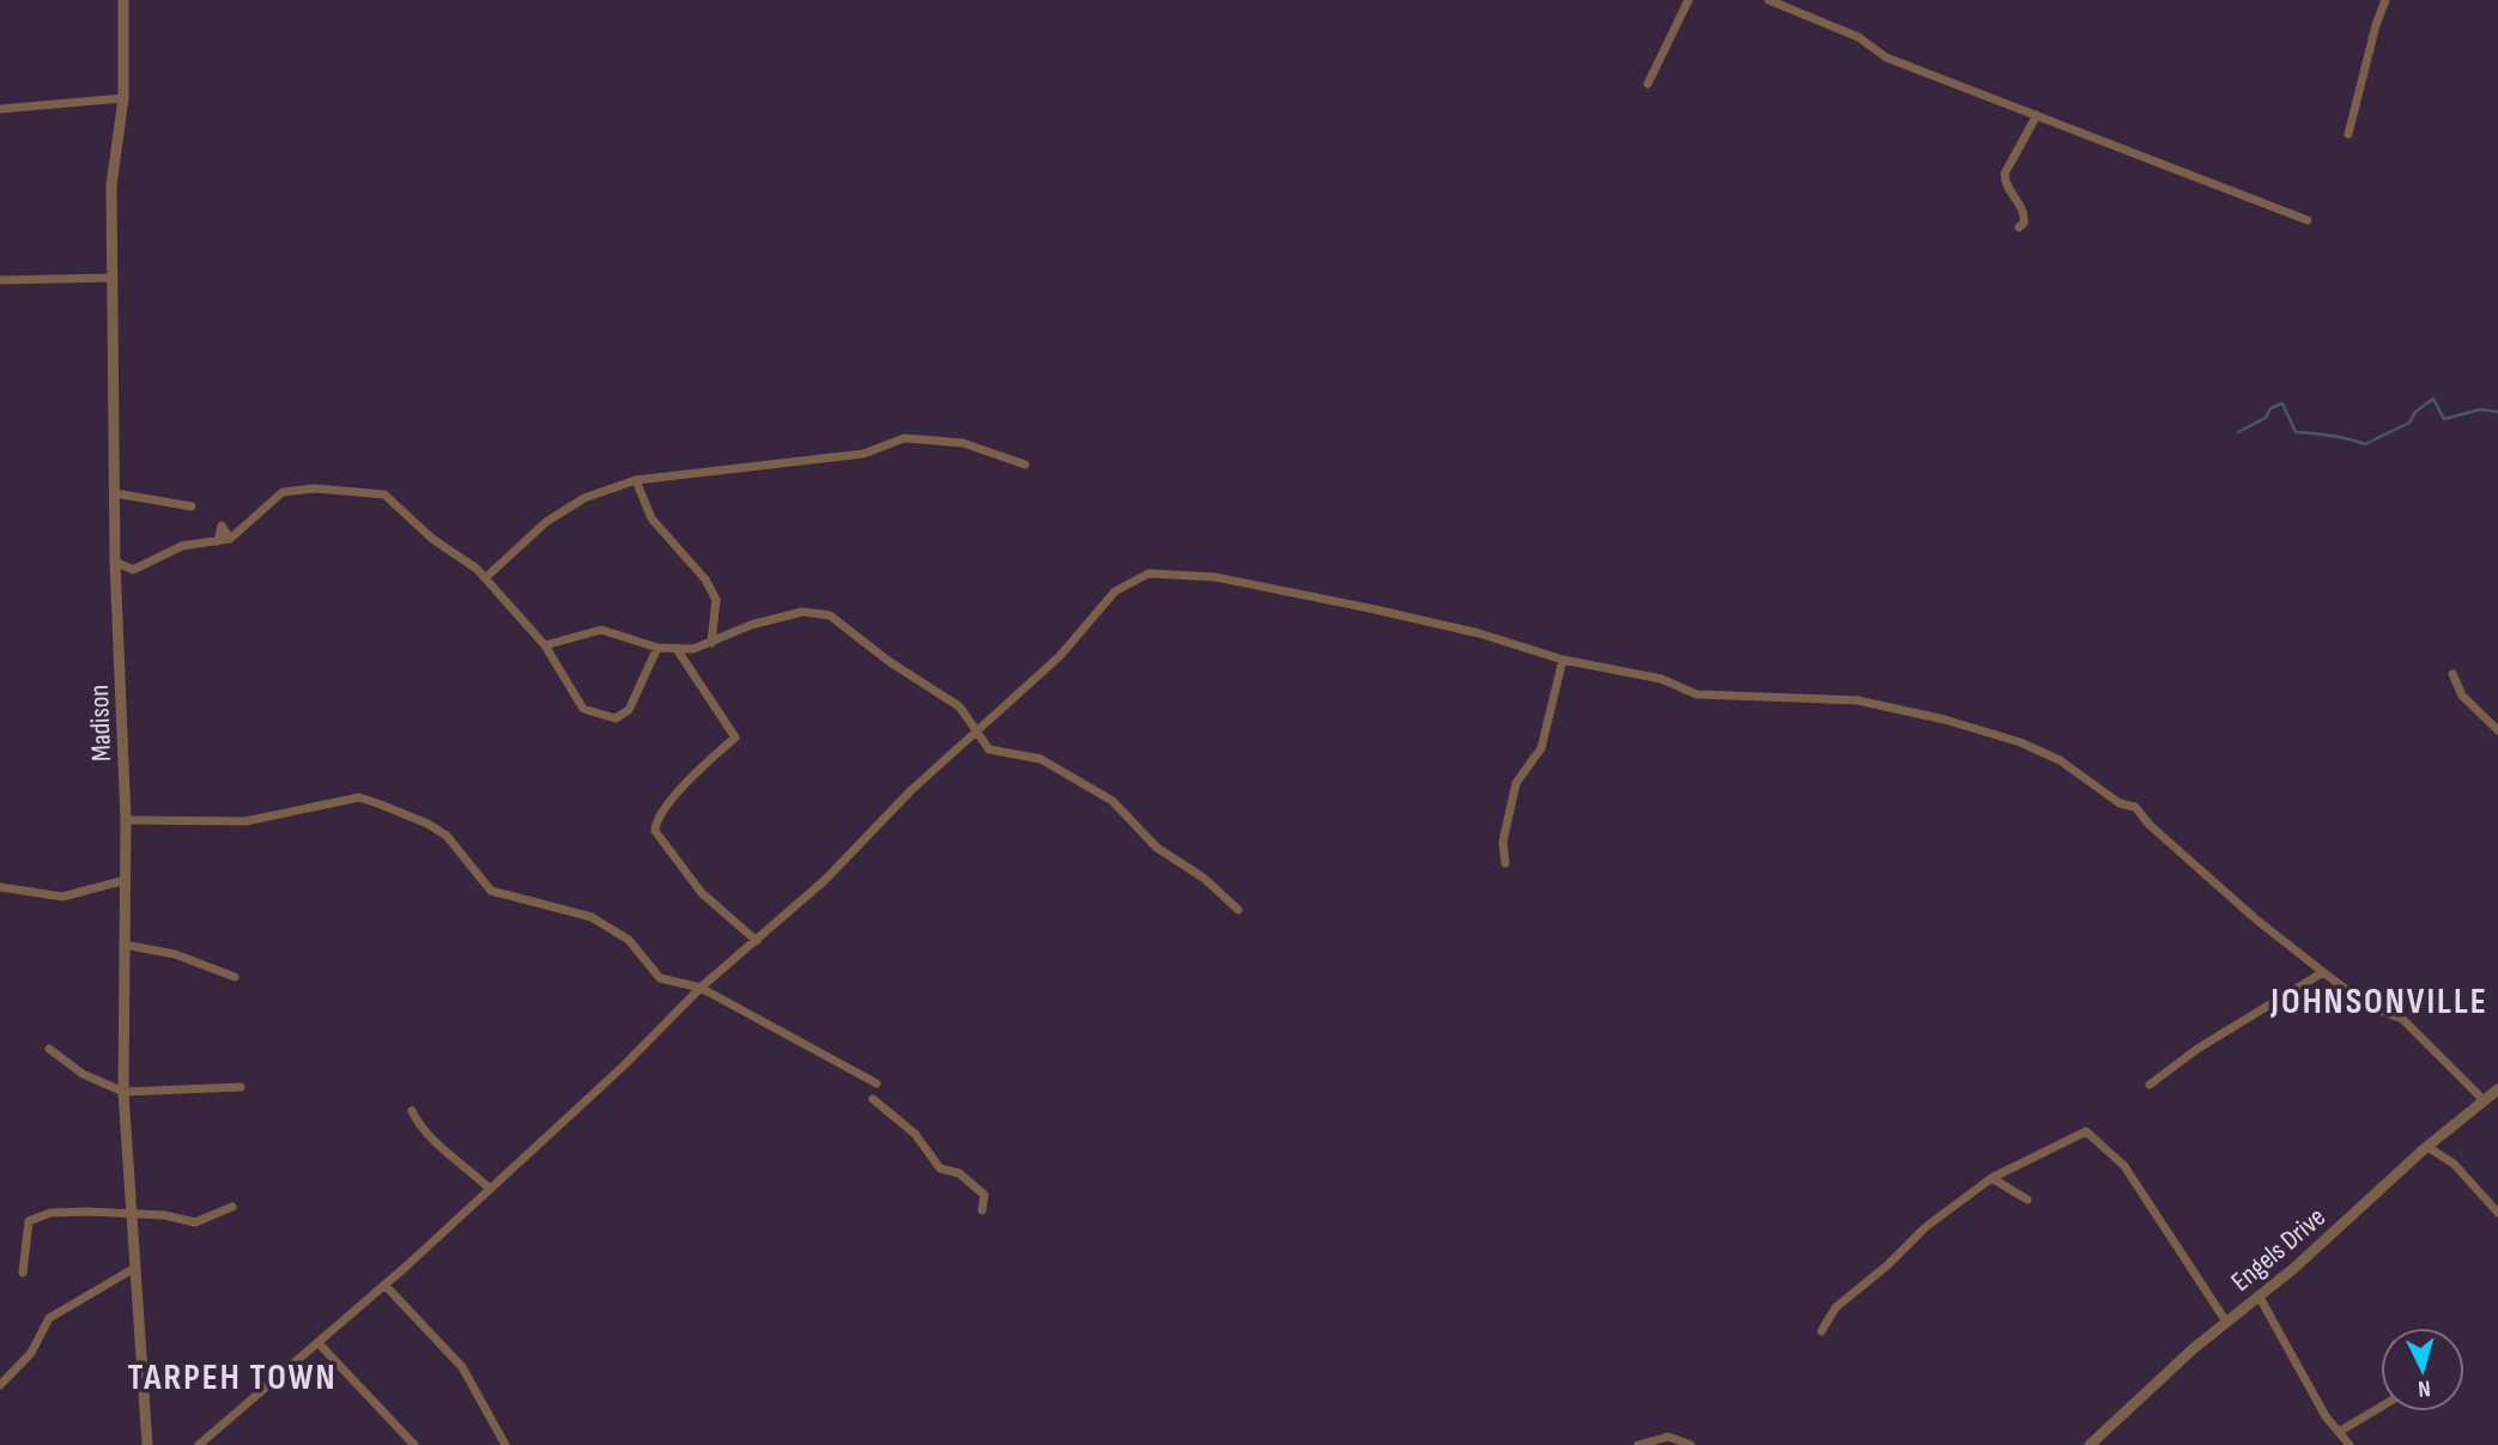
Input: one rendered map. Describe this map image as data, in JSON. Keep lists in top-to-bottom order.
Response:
{
  "streets": {
    "street": ["Madison", "Engels Drive"]
  },
  "districts": ["JOHNSONVILLE", "TARPEH TOWN"],
  "north": "bottom"
}
